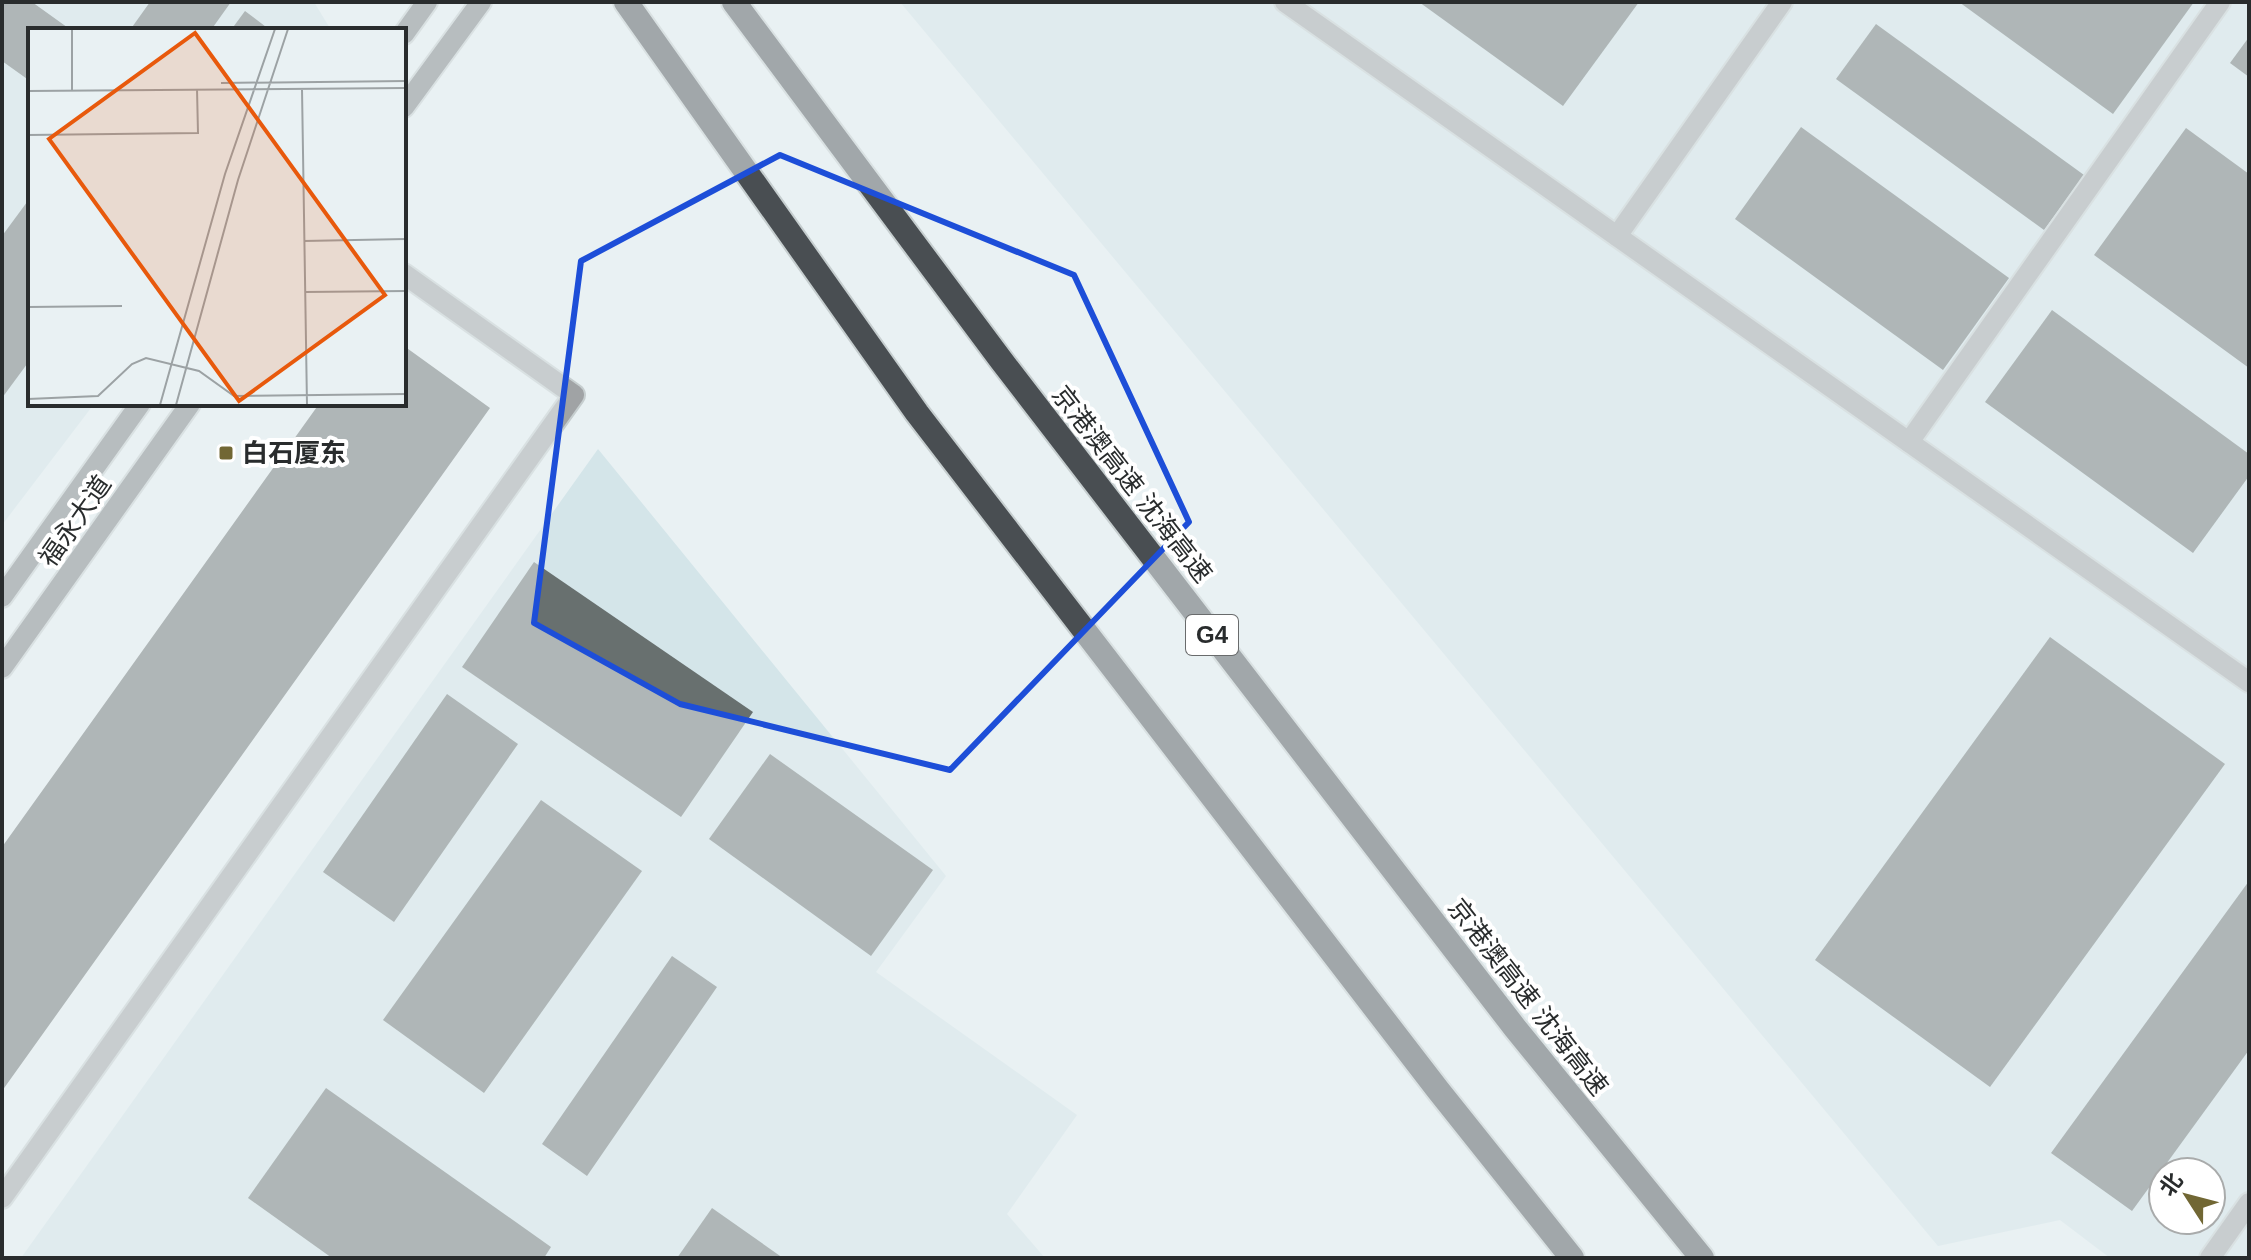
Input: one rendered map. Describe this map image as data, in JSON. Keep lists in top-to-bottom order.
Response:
{
  "streets": {
    "highway": ["京港澳高速 沈海高速", "G4"],
    "main road": ["福永大道"]
  },
  "places": {
    "transit": ["白石厦东"]
  },
  "north": "top left"
}
